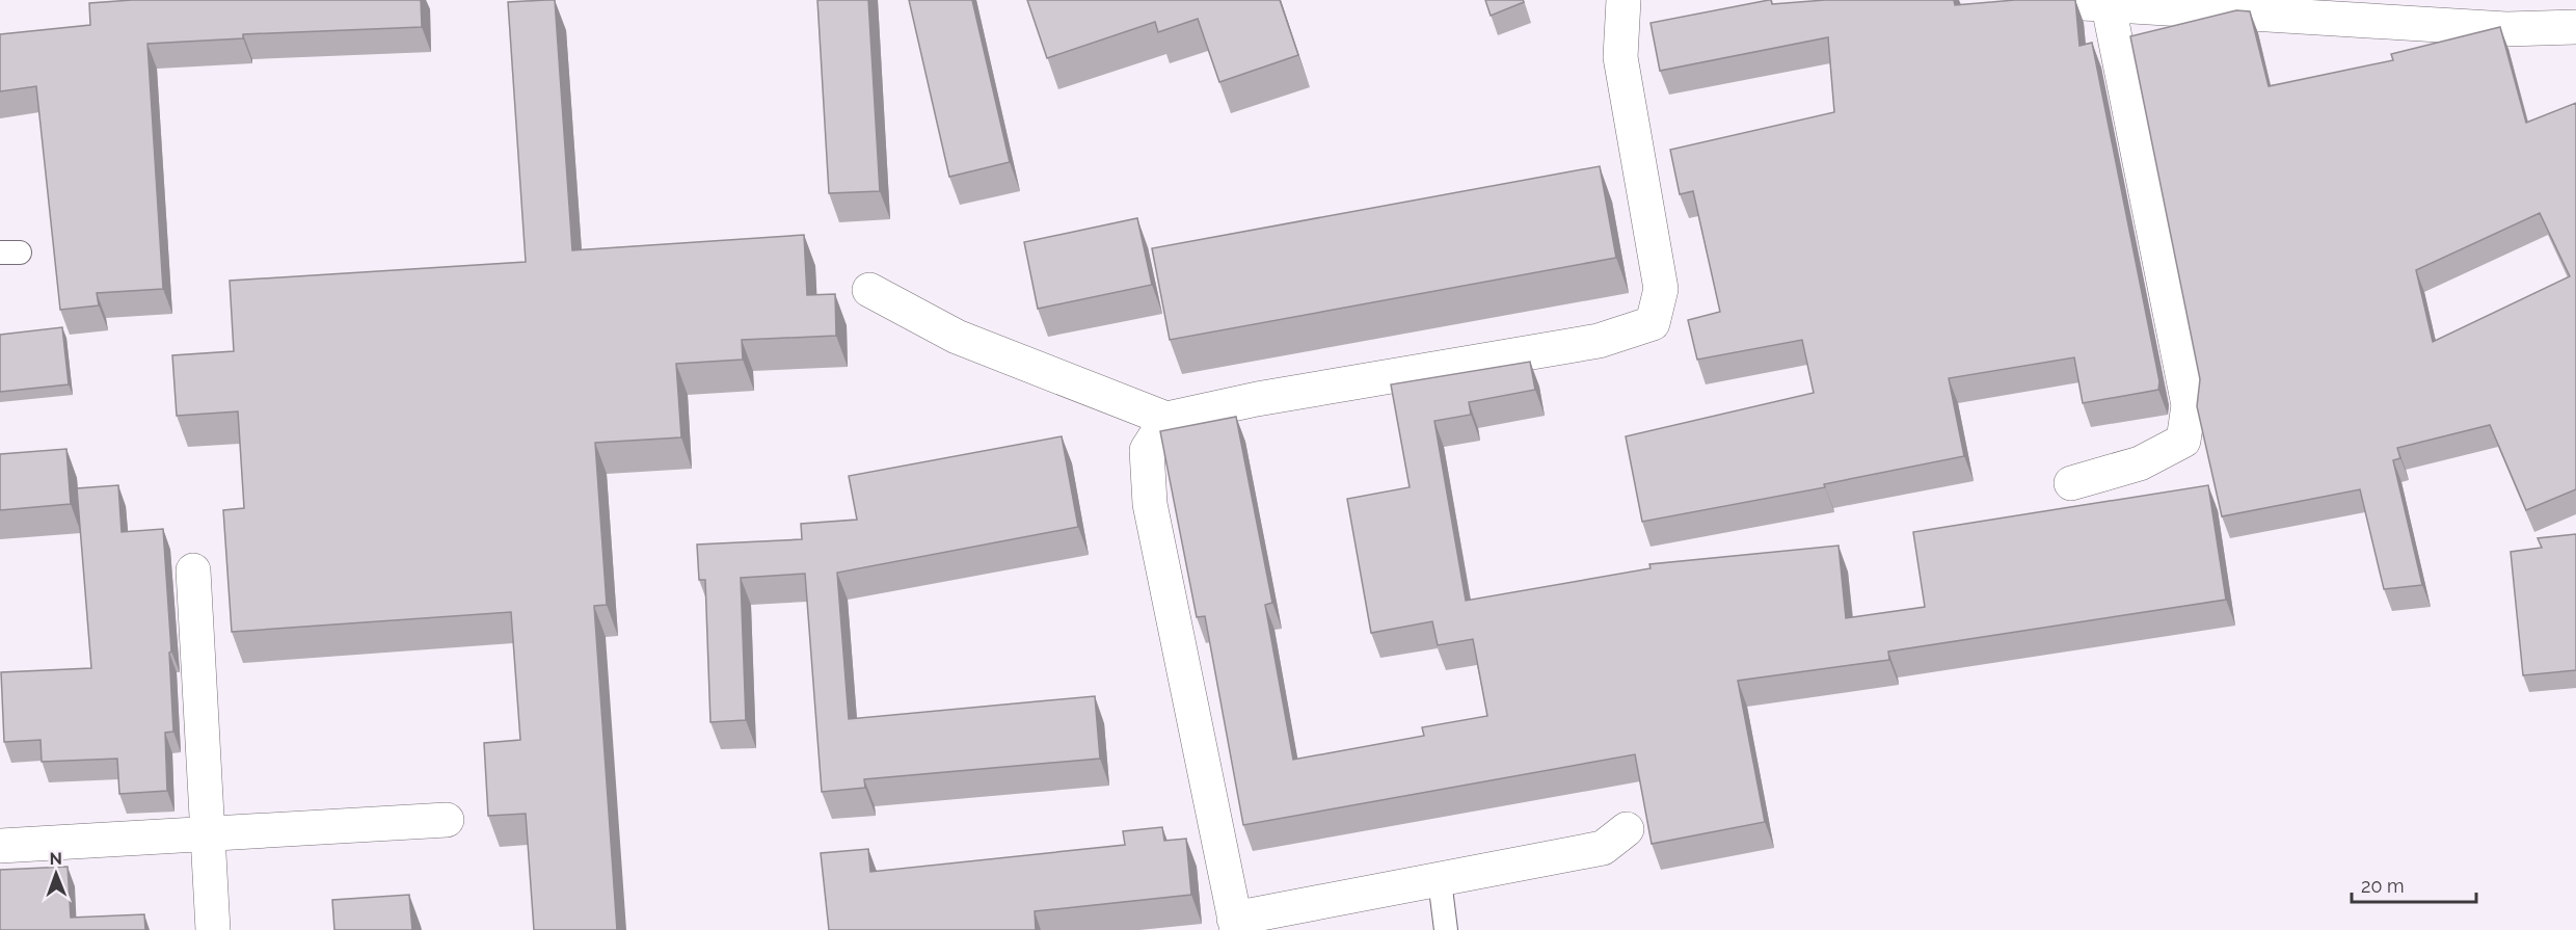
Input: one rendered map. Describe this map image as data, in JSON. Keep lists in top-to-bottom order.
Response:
{
  "scale_bar": "20 m",
  "north": "top"
}
